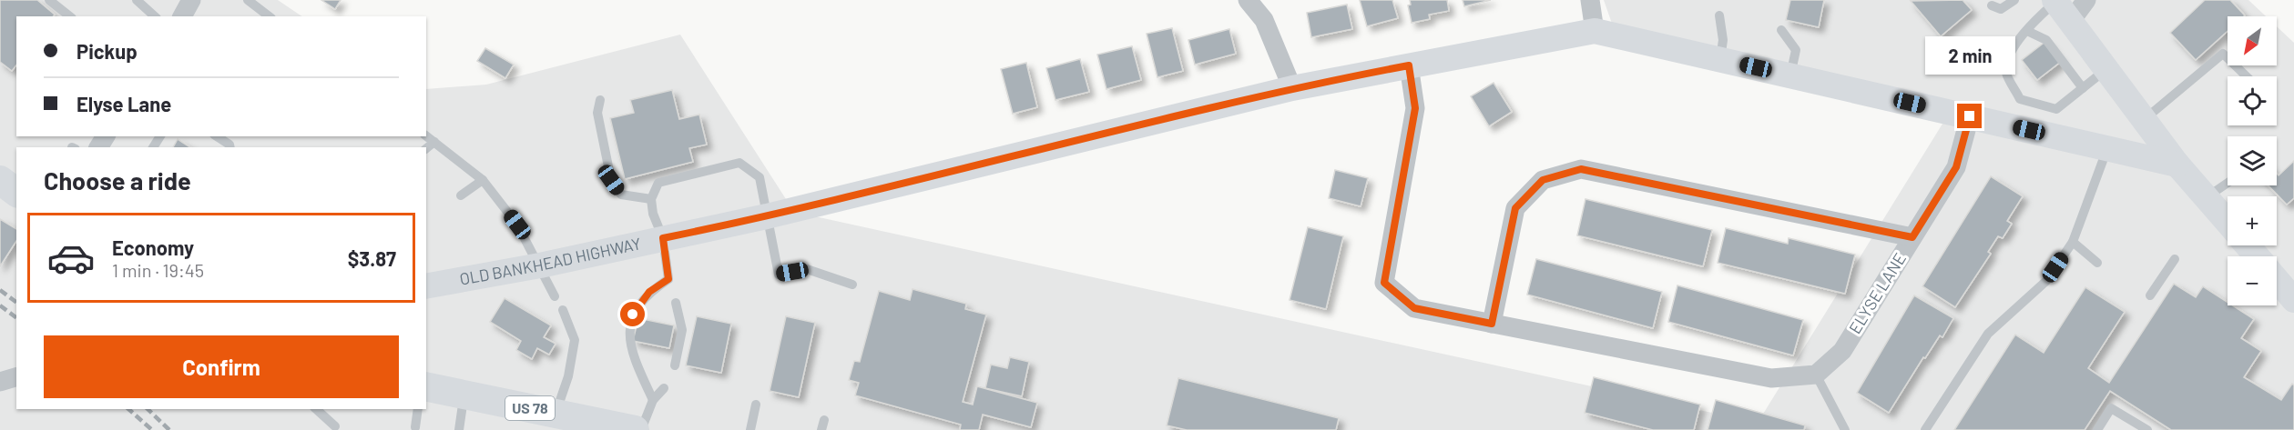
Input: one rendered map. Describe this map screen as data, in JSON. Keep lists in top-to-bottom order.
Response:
{
  "streets": {
    "main road": ["US 78"],
    "street": ["OLD BANKHEAD HIGHWAY", "ELYSE LANE"]
  },
  "crossings": [
    ["OLD BANKHEAD HIGHWAY", "ELYSE LANE"]
  ],
  "north": "bottom left",
  "page": {
    "map_buttons": ["+", "−"],
    "banner": ["Pickup", "Elyse Lane"],
    "bubble": "2 min",
    "heading": "Choose a ride",
    "list": [
      {
        "name": "Economy",
        "note": "1 min · 19:45",
        "value": "$3.87"
      }
    ],
    "buttons": "Confirm"
  }
}
